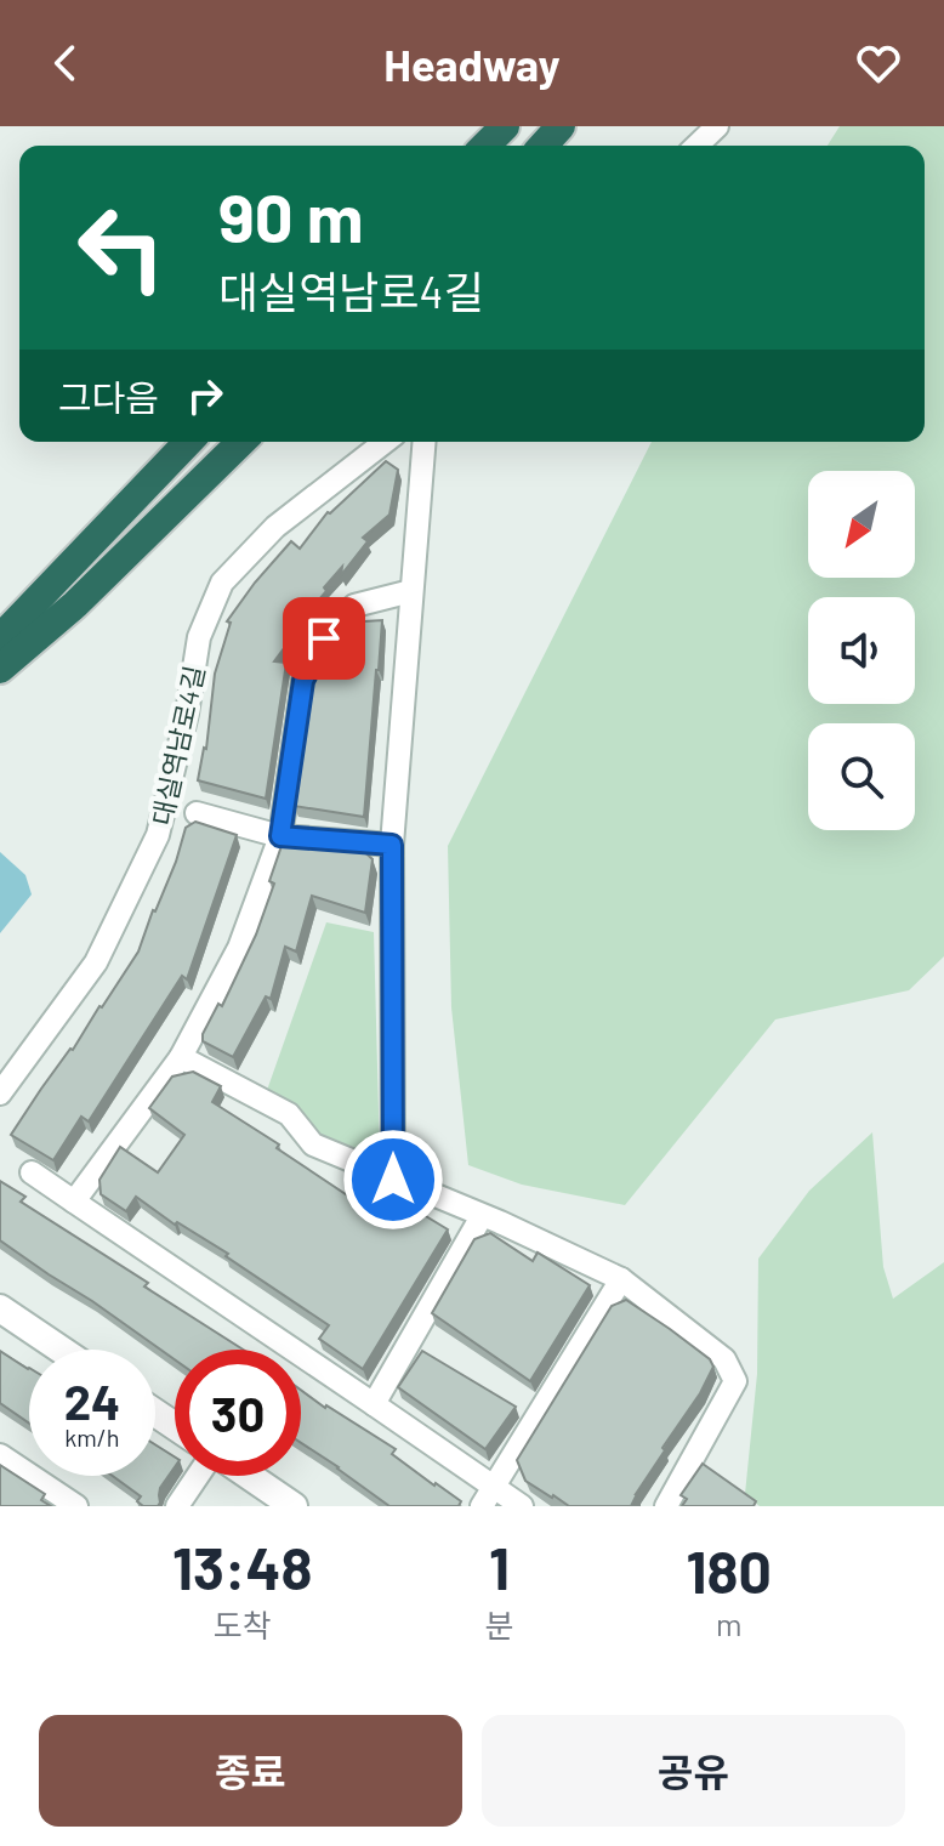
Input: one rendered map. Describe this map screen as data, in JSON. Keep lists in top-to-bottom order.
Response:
{
  "streets": {
    "street": ["대실역남로4길"]
  },
  "north": "bottom left",
  "page": {
    "header": "Headway",
    "turn": ["90 m", "대실역남로4길"],
    "then": "그다음",
    "speed": "24 km/h",
    "limit": "30",
    "eta": [
      "13:48",
      "도착",
      "1",
      "분",
      "180",
      "m"
    ],
    "buttons": ["종료", "공유"]
  }
}
